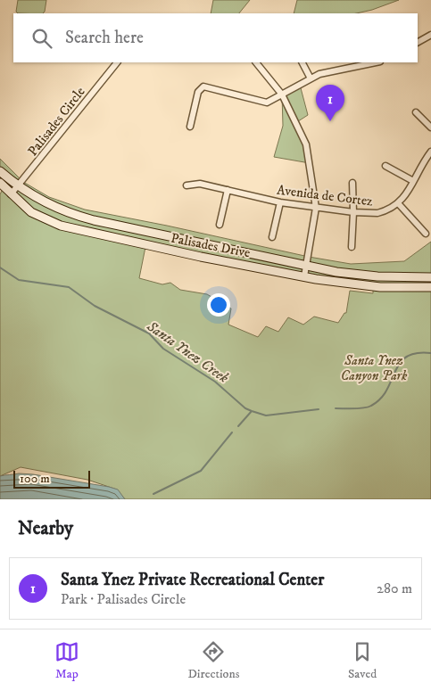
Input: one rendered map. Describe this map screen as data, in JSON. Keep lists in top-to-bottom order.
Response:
{
  "streets": {
    "street": ["Palisades Circle", "Avenida de Cortez", "Palisades Drive"]
  },
  "crossings": [
    ["Palisades Circle", "Palisades Drive"]
  ],
  "water": ["Santa Ynez Creek"],
  "parks": ["Santa Ynez Canyon Park"],
  "scale_bar": "100 m",
  "page": {
    "search": "Search here",
    "pins": "1",
    "scale": "100 m",
    "heading": "Nearby",
    "list": [
      {
        "mark": "1",
        "name": "Santa Ynez Private Recreational Center",
        "note": "Park · Palisades Circle",
        "value": "280 m"
      }
    ],
    "nav": ["Map", "Directions", "Saved"]
  }
}
